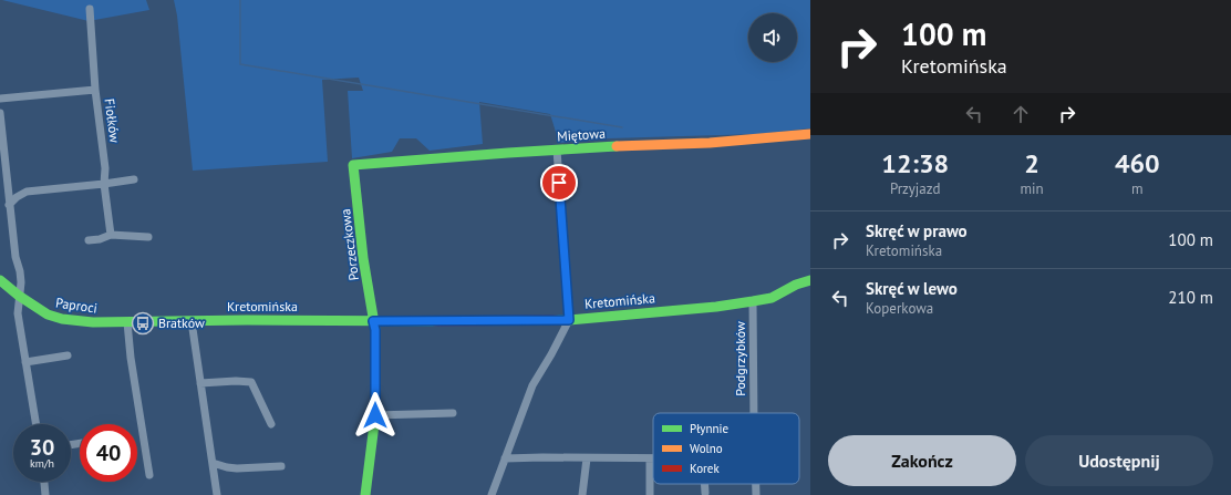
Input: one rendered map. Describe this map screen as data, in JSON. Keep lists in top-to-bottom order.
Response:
{
  "streets": {
    "street": [
      "Fiołków",
      "Miętowa",
      "Porzeczkowa",
      "Kretomińska",
      "Paproci",
      "Podgrzybków"
    ]
  },
  "crossings": [
    ["Miętowa", "Porzeczkowa"],
    ["Porzeczkowa", "Kretomińska"],
    ["Kretomińska", "Paproci"],
    ["Kretomińska", "Podgrzybków"]
  ],
  "places": {
    "bus stop": ["Bratków"]
  },
  "legend": ["Płynnie", "Wolno", "Korek"],
  "page": {
    "turn": ["100 m", "Kretomińska"],
    "eta": [
      "12:38",
      "Przyjazd",
      "2",
      "min",
      "460",
      "m"
    ],
    "list": [
      {
        "name": "Skręć w prawo",
        "note": "Kretomińska",
        "value": "100 m"
      },
      {
        "name": "Skręć w lewo",
        "note": "Koperkowa",
        "value": "210 m"
      }
    ],
    "speed": "30 km/h",
    "limit": "40",
    "buttons": ["Zakończ", "Udostępnij"]
  }
}
